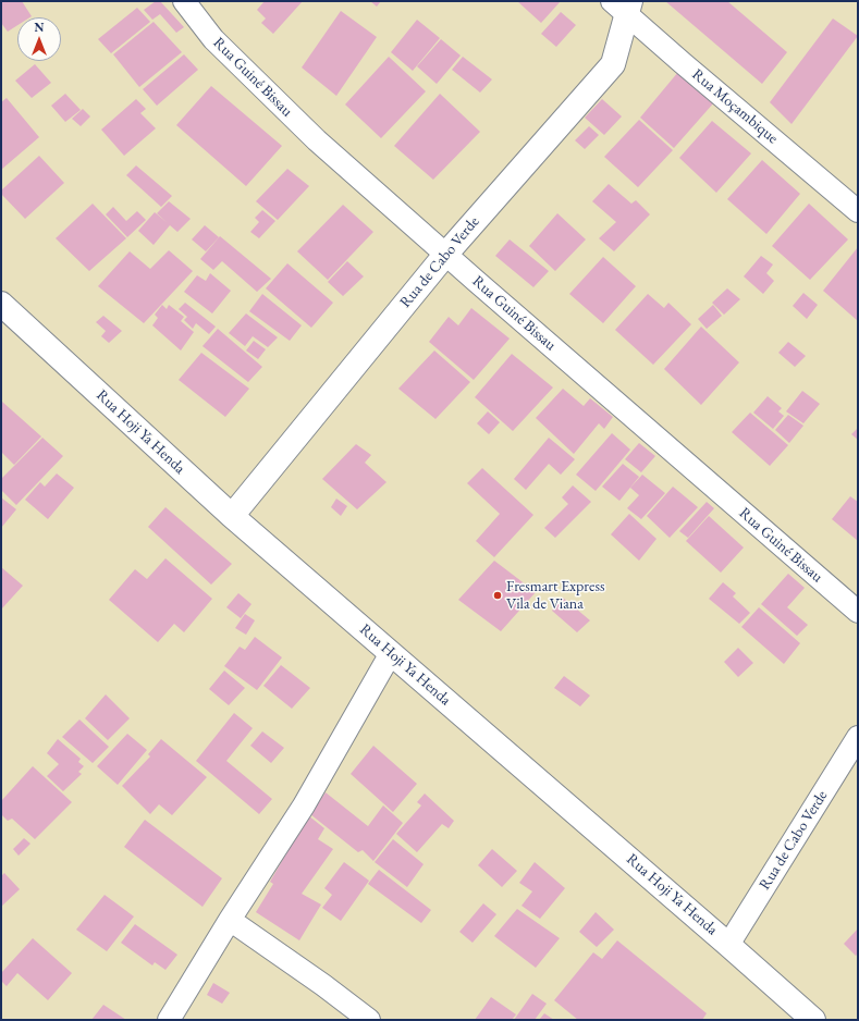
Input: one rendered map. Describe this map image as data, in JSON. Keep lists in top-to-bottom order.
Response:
{
  "streets": {
    "main road": ["Rua de Cabo Verde", "Rua Hoji Ya Henda"],
    "street": ["Rua Guiné Bissau", "Rua Moçambique"]
  },
  "crossings": [
    ["Rua Guiné Bissau", "Rua de Cabo Verde"],
    ["Rua Moçambique", "Rua de Cabo Verde"],
    ["Rua de Cabo Verde", "Rua Hoji Ya Henda"]
  ],
  "places": ["Fresmart Express Vila de Viana"],
  "north": "top"
}
